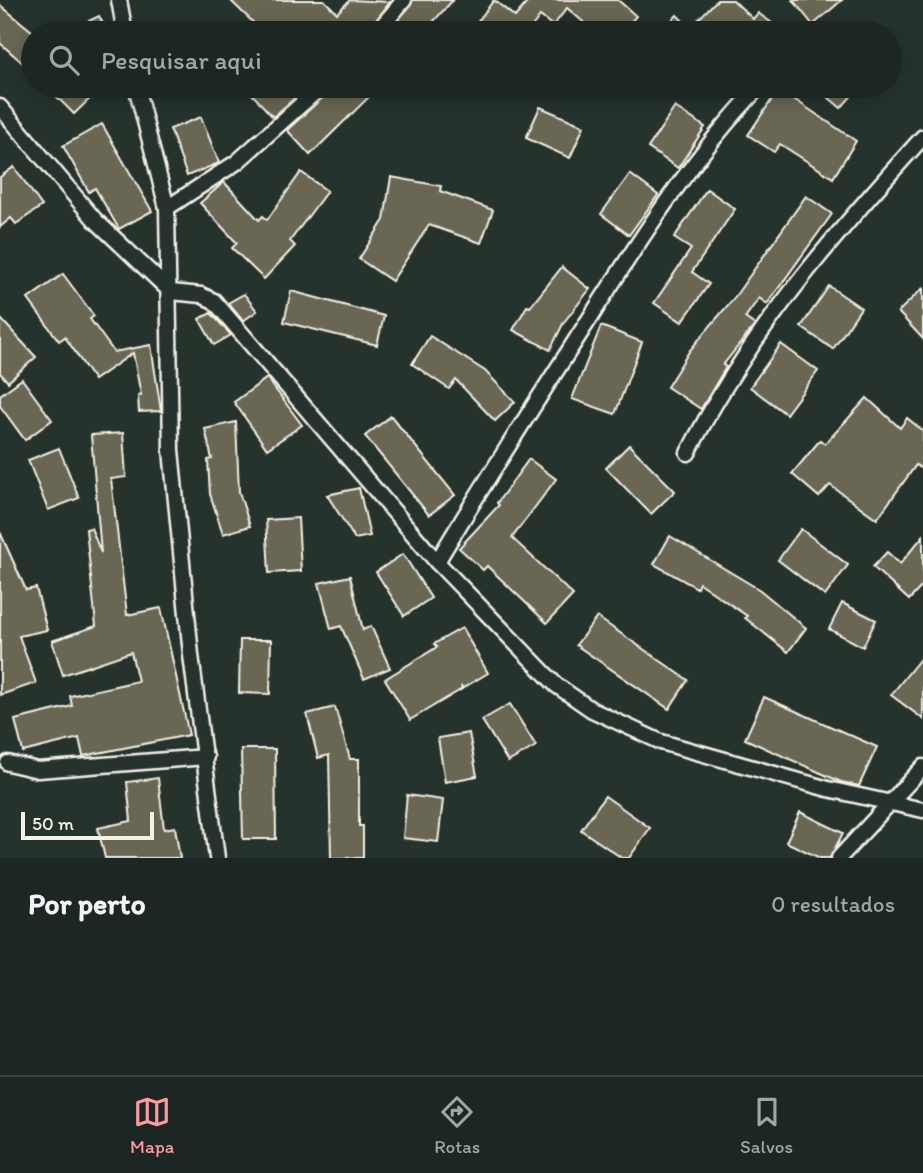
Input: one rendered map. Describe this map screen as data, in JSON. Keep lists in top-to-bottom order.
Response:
{
  "scale_bar": "50 m",
  "page": {
    "search": "Pesquisar aqui",
    "scale": "50 m",
    "heading": ["Por perto", "0 resultados"],
    "nav": ["Mapa", "Rotas", "Salvos"]
  }
}
